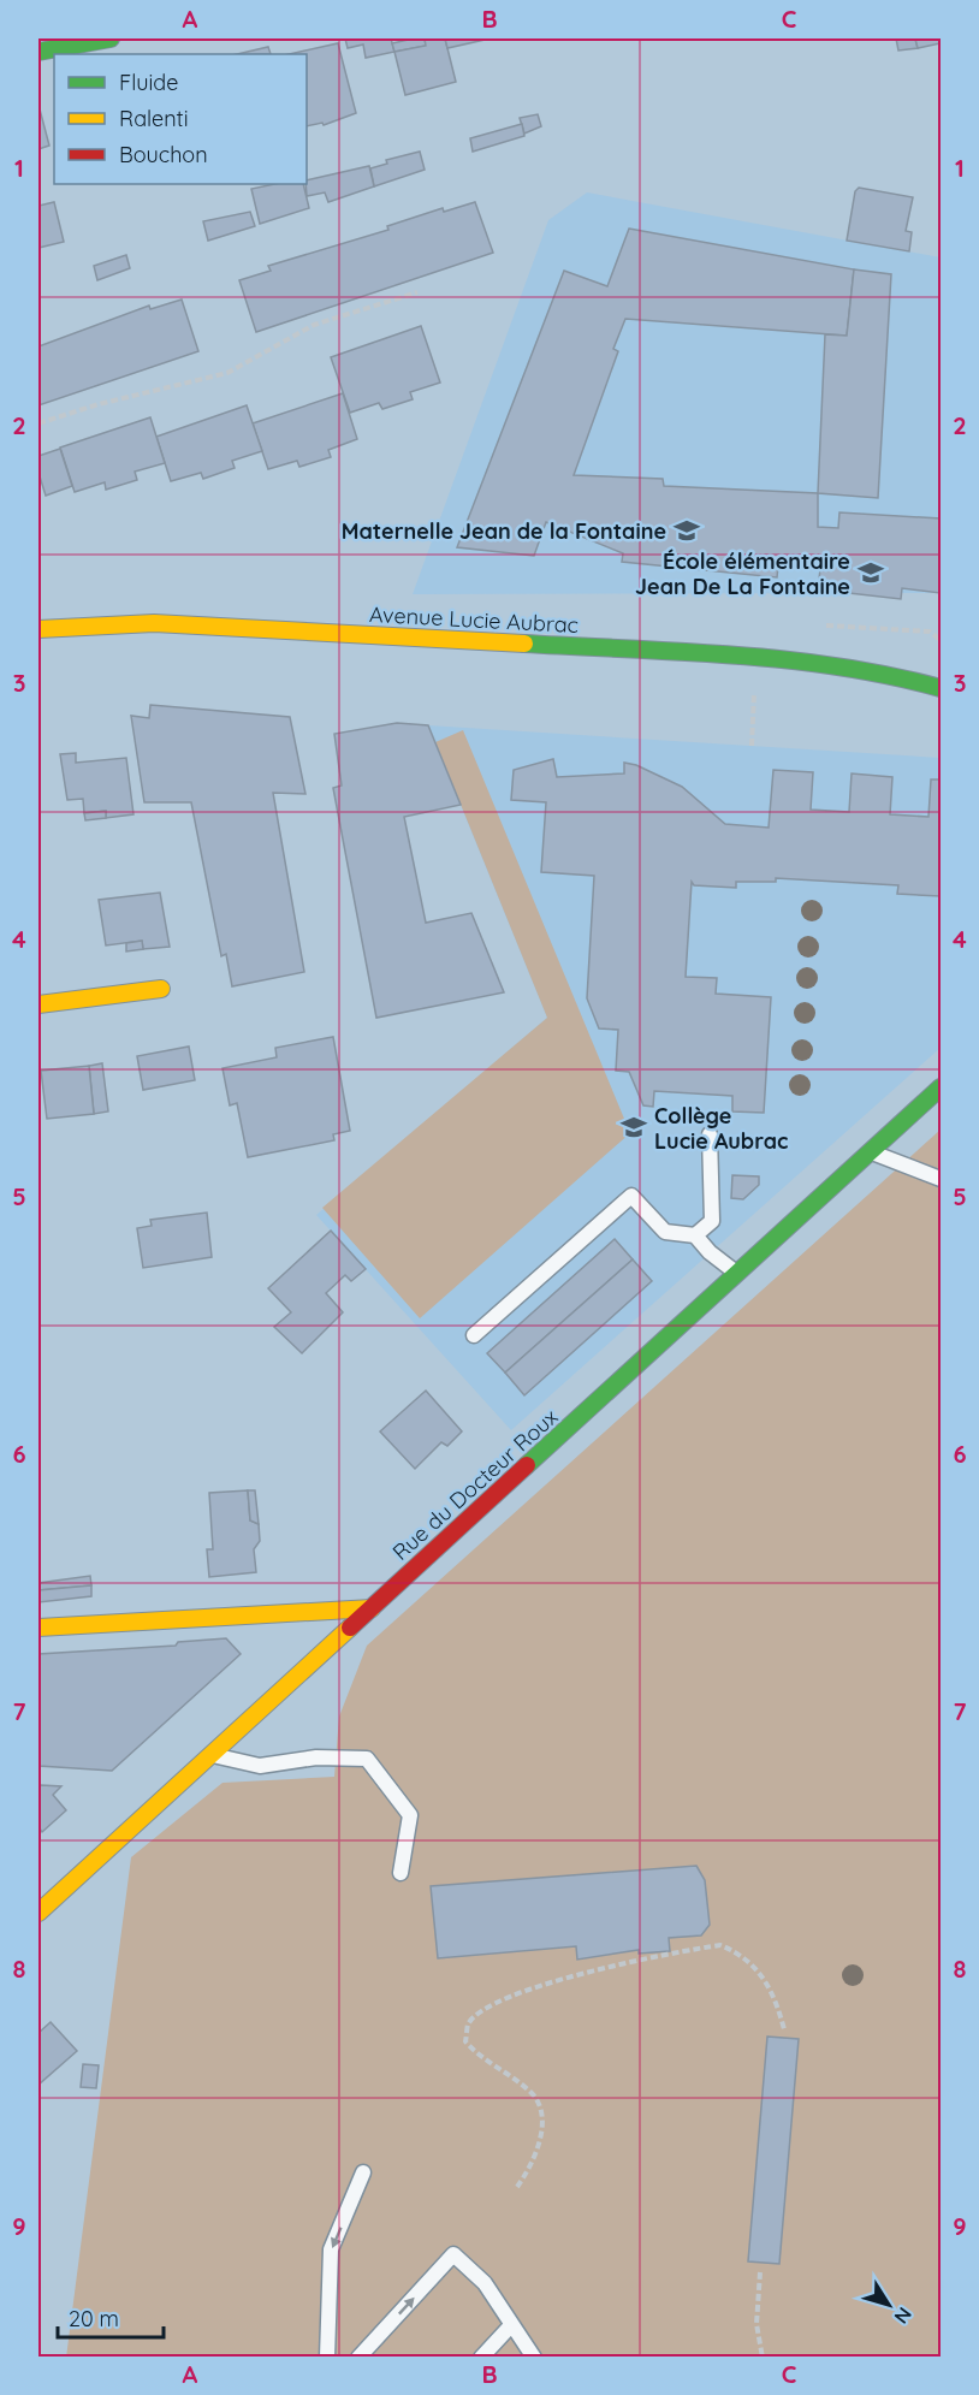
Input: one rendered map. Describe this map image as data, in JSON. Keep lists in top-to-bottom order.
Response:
{
  "streets": {
    "street": ["Avenue Lucie Aubrac", "Rue du Docteur Roux"]
  },
  "places": {
    "school or university": ["Maternelle Jean de la Fontaine", "École élémentaire Jean De La Fontaine", "Collège Lucie Aubrac"]
  },
  "legend": ["Fluide", "Ralenti", "Bouchon"],
  "scale_bar": "20 m",
  "north": "bottom right",
  "grid": {
    "columns": ["A", "B", "C"],
    "rows": [
      "1",
      "2",
      "3",
      "4",
      "5",
      "6",
      "7",
      "8",
      "9"
    ]
  }
}
